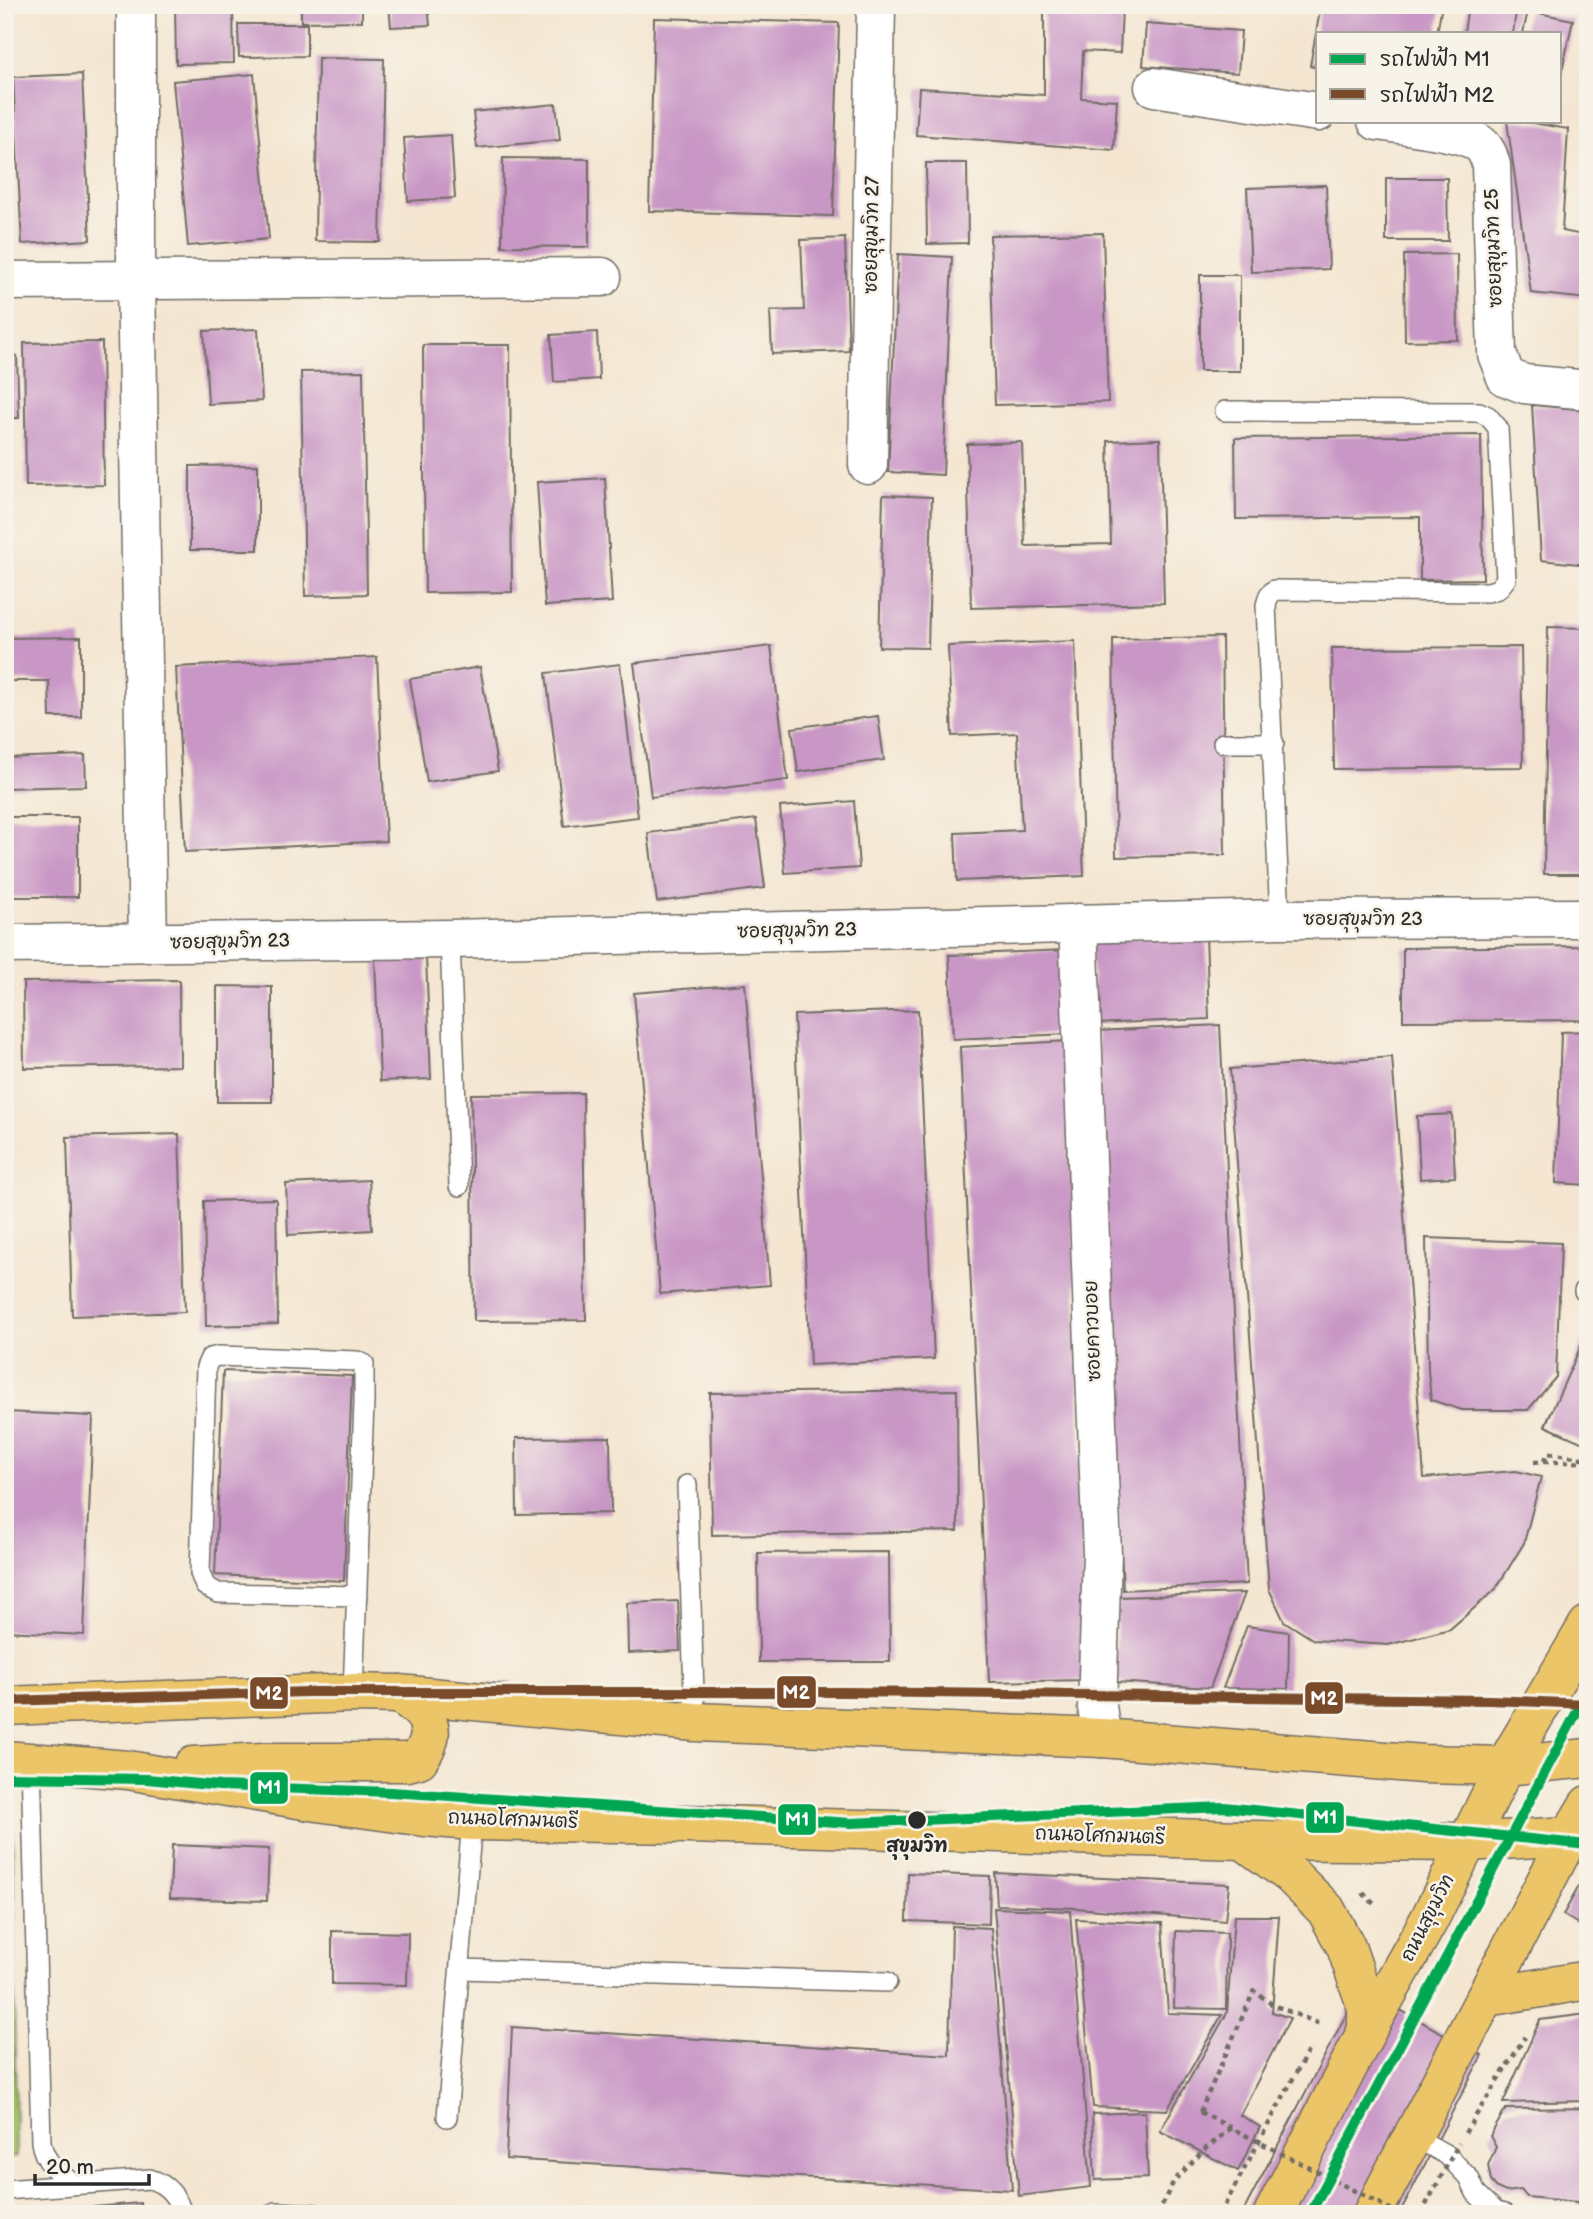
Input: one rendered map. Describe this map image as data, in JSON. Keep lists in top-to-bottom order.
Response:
{
  "streets": {
    "main road": ["ถนนอโศกมนตรี", "ถนนสุขุมวิท"],
    "street": [
      "ซอยสุขุมวิท 27",
      "ซอยสุขุมวิท 25",
      "ซอยสุขุมวิท 23",
      "ซอยคาวบอย"
    ]
  },
  "crossings": [
    ["ซอยสุขุมวิท 23", "ซอยคาวบอย"],
    ["ถนนอโศกมนตรี", "ถนนสุขุมวิท"]
  ],
  "places": ["สุขุมวิท"],
  "lines": ["metro line M1", "metro line M2"],
  "legend": ["รถไฟฟ้า M1", "รถไฟฟ้า M2"],
  "scale_bar": "20 m"
}
